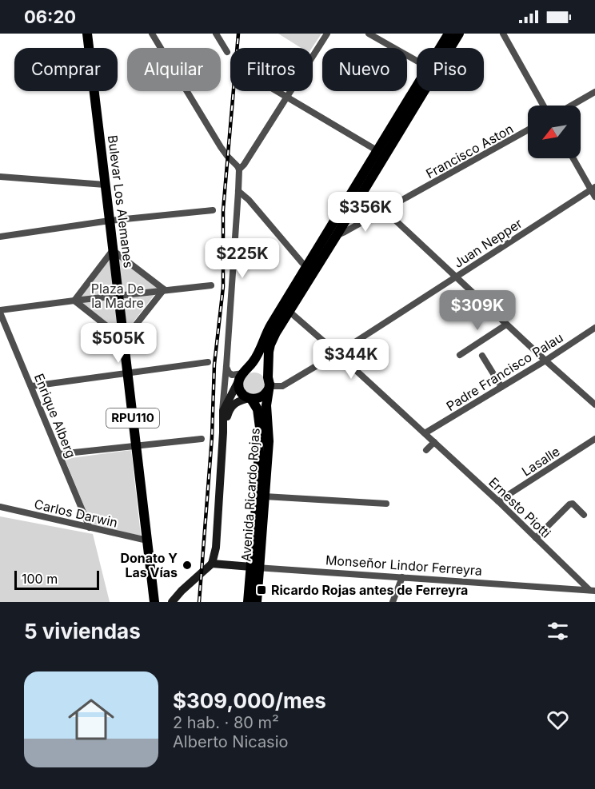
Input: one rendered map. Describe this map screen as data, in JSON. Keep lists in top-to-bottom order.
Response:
{
  "streets": {
    "main road": [
      "Bulevar Los Alemanes",
      "RPU110",
      "Avenida Ricardo Rojas",
      "Monseñor Lindor Ferreyra"
    ],
    "street": [
      "Francisco Aston",
      "Juan Nepper",
      "Padre Francisco Palau",
      "Enrique Alberg",
      "Lasalle",
      "Ernesto Piotti",
      "Carlos Darwin"
    ]
  },
  "crossings": [
    ["Francisco Aston", "Avenida Ricardo Rojas"],
    ["Bulevar Los Alemanes", "Carlos Darwin"],
    ["Juan Nepper", "Avenida Ricardo Rojas"],
    ["Padre Francisco Palau", "Ernesto Piotti"],
    ["Enrique Alberg", "Carlos Darwin"],
    ["Lasalle", "Ernesto Piotti"],
    ["Avenida Ricardo Rojas", "Monseñor Lindor Ferreyra"],
    ["Ernesto Piotti", "Monseñor Lindor Ferreyra"]
  ],
  "parks": ["Plaza De la Madre"],
  "places": {
    "other": ["Donato Y Las Vías"],
    "transit": ["Ricardo Rojas antes de Ferreyra"]
  },
  "scale_bar": "100 m",
  "north": "bottom left",
  "page": {
    "status": "06:20",
    "chip": [
      "Comprar",
      "Alquilar",
      "Filtros",
      "Nuevo",
      "Piso"
    ],
    "price": [
      "$356K",
      "$225K",
      "$309K",
      "$505K",
      "$344K"
    ],
    "scale": "100 m",
    "heading": "5 viviendas",
    "list": [
      {
        "name": "$309,000/mes",
        "note": "2 hab. · 80 m² · Alberto Nicasio"
      }
    ]
  }
}
